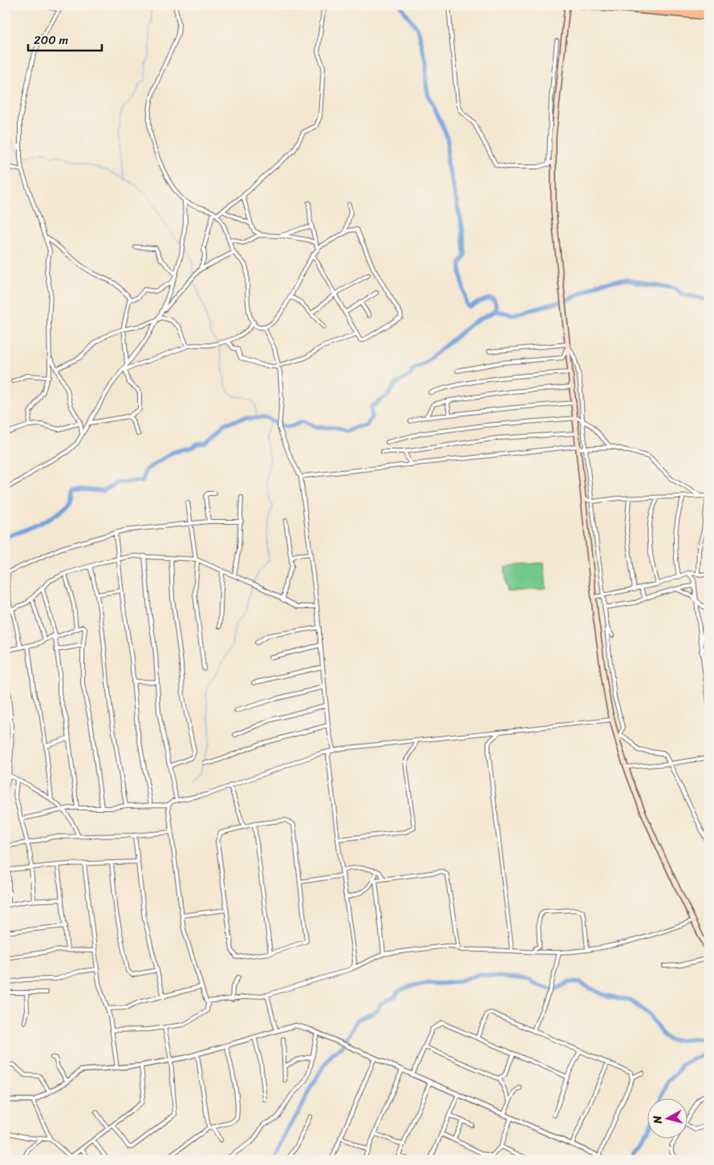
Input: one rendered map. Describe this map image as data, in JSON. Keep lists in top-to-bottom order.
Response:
{
  "scale_bar": "200 m",
  "north": "left"
}
